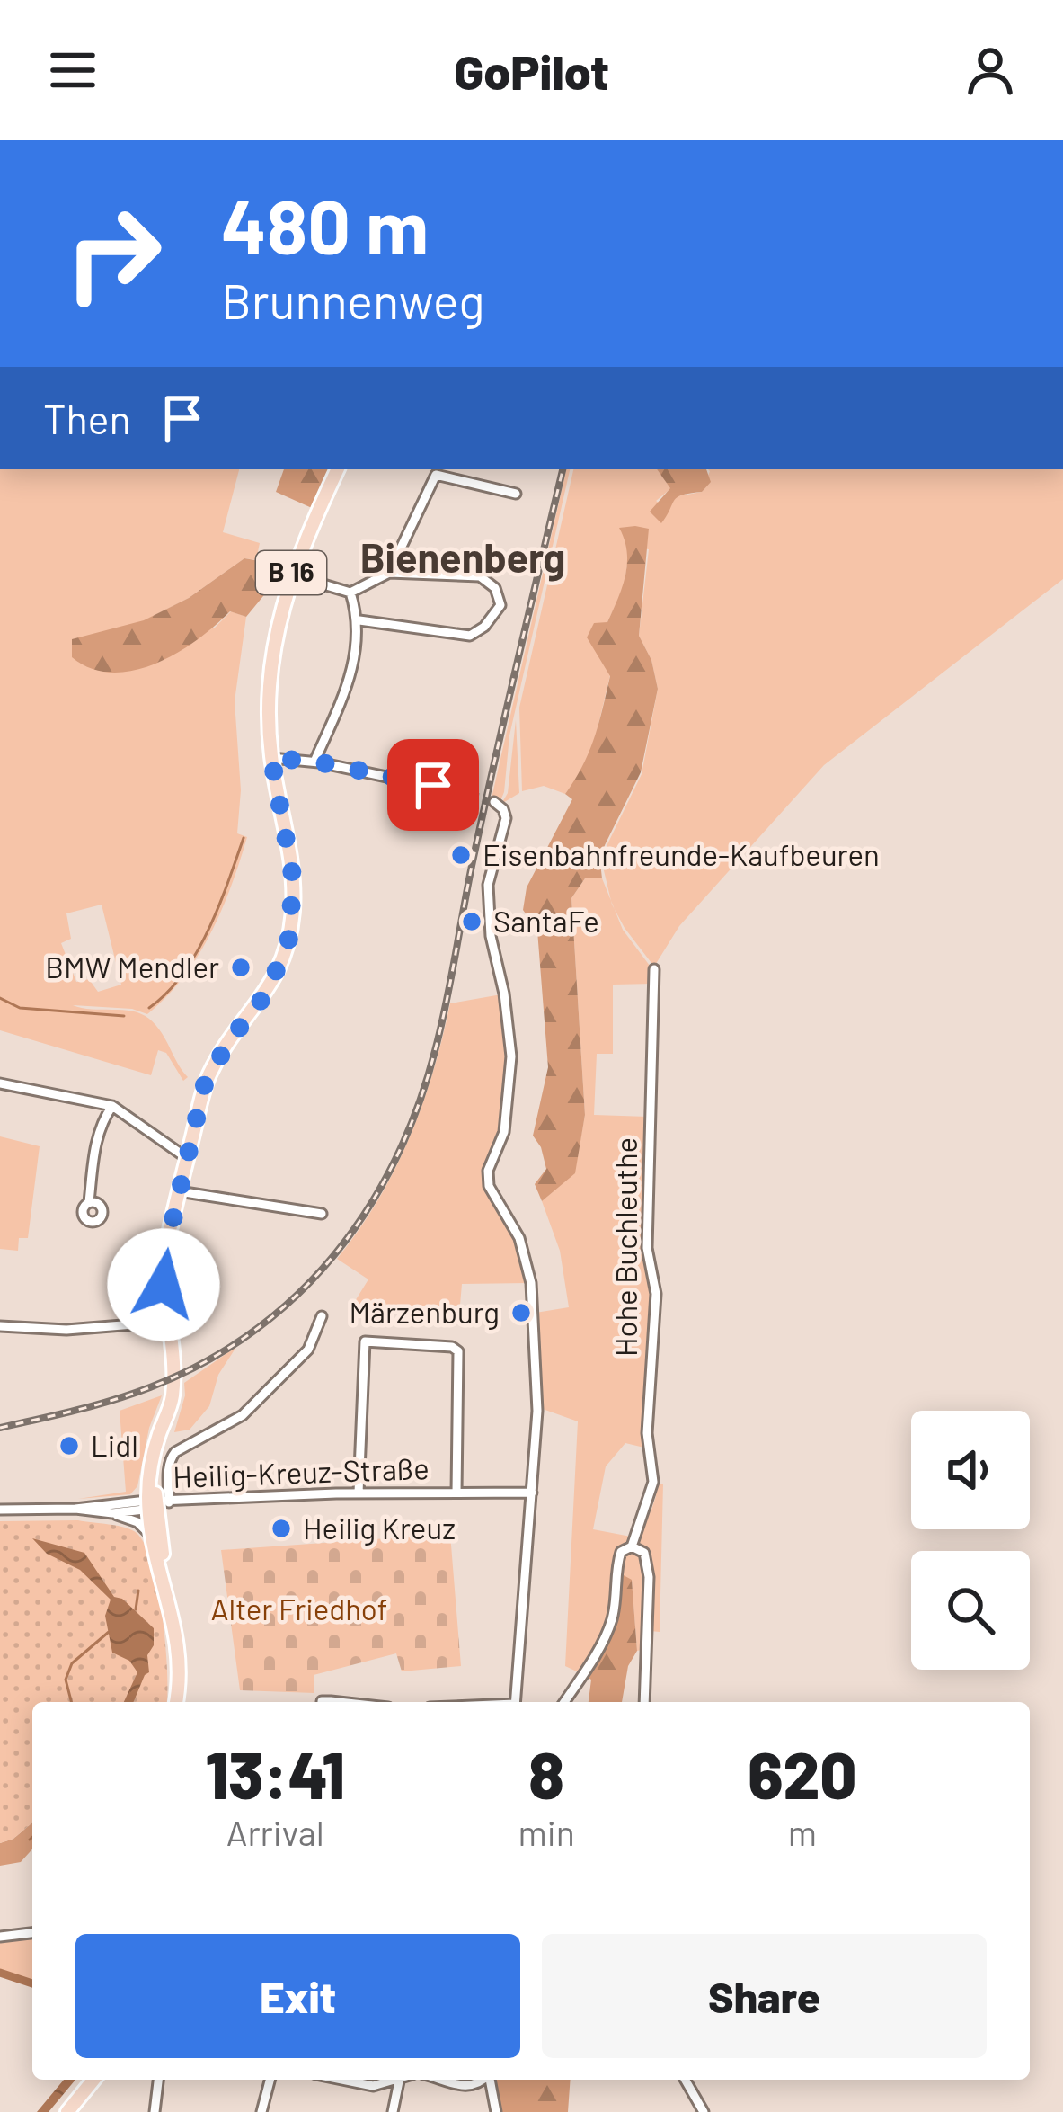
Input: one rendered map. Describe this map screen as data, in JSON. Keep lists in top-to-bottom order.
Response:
{
  "streets": {
    "main road": ["B 16"],
    "street": ["Hohe Buchleuthe", "Heilig-Kreuz-Straße"]
  },
  "crossings": [
    ["B 16", "Heilig-Kreuz-Straße"]
  ],
  "districts": ["Bienenberg"],
  "parks": ["Alter Friedhof"],
  "places": [
    "Eisenbahnfreunde-Kaufbeuren",
    "SantaFe",
    "BMW Mendler",
    "Märzenburg",
    "Lidl",
    "Heilig Kreuz"
  ],
  "page": {
    "header": "GoPilot",
    "turn": ["480 m", "Brunnenweg"],
    "then": "Then",
    "eta": [
      "13:41",
      "Arrival",
      "8",
      "min",
      "620",
      "m"
    ],
    "buttons": ["Exit", "Share"]
  }
}
